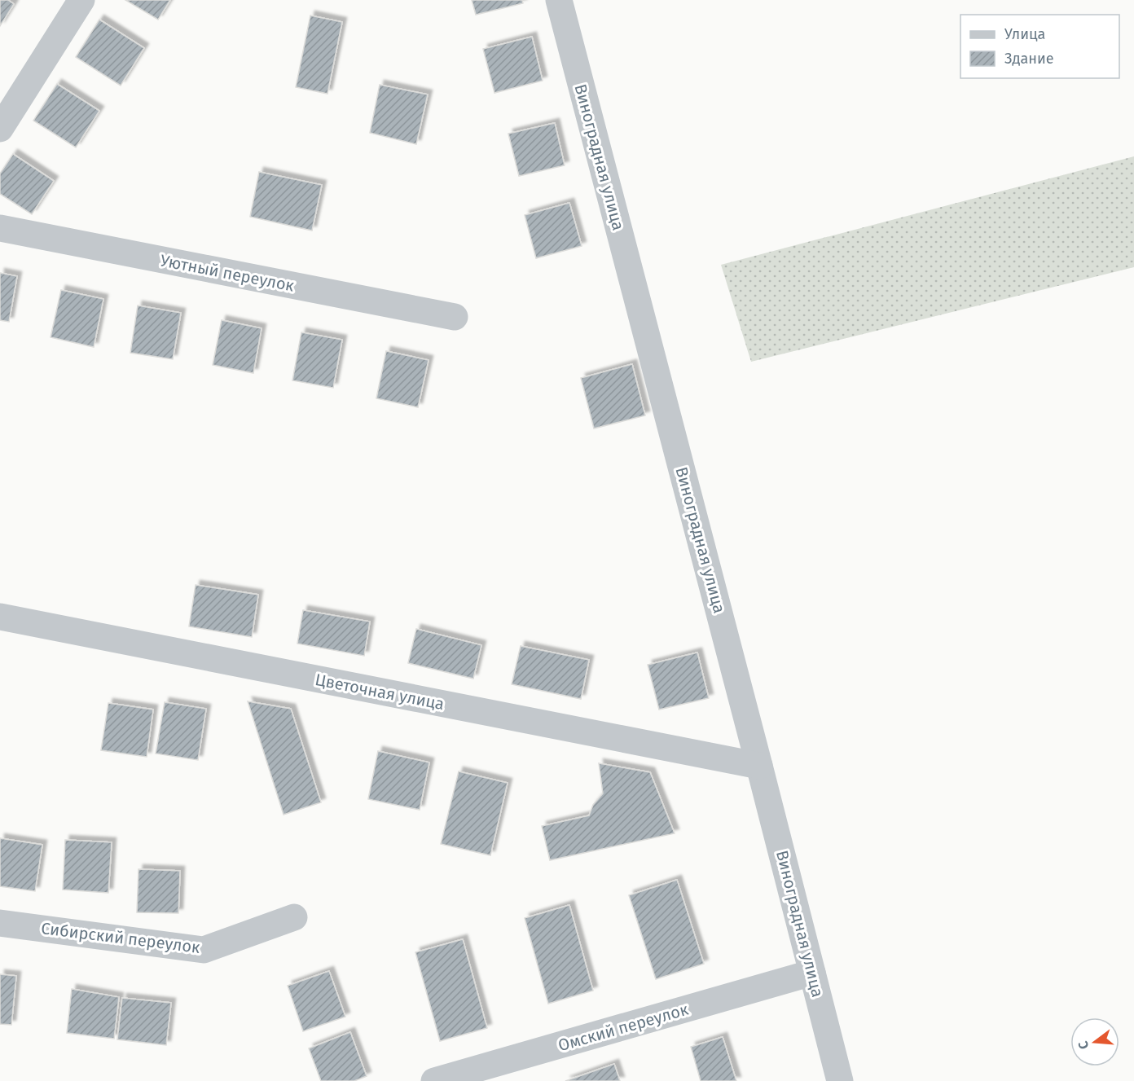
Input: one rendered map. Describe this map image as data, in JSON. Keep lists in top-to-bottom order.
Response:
{
  "streets": {
    "street": [
      "Виноградная улица",
      "Уютный переулок",
      "Цветочная улица",
      "Сибирский переулок",
      "Омский переулок"
    ]
  },
  "crossings": [
    ["Виноградная улица", "Цветочная улица"],
    ["Виноградная улица", "Омский переулок"]
  ],
  "legend": ["Улица", "Здание"],
  "north": "left"
}
